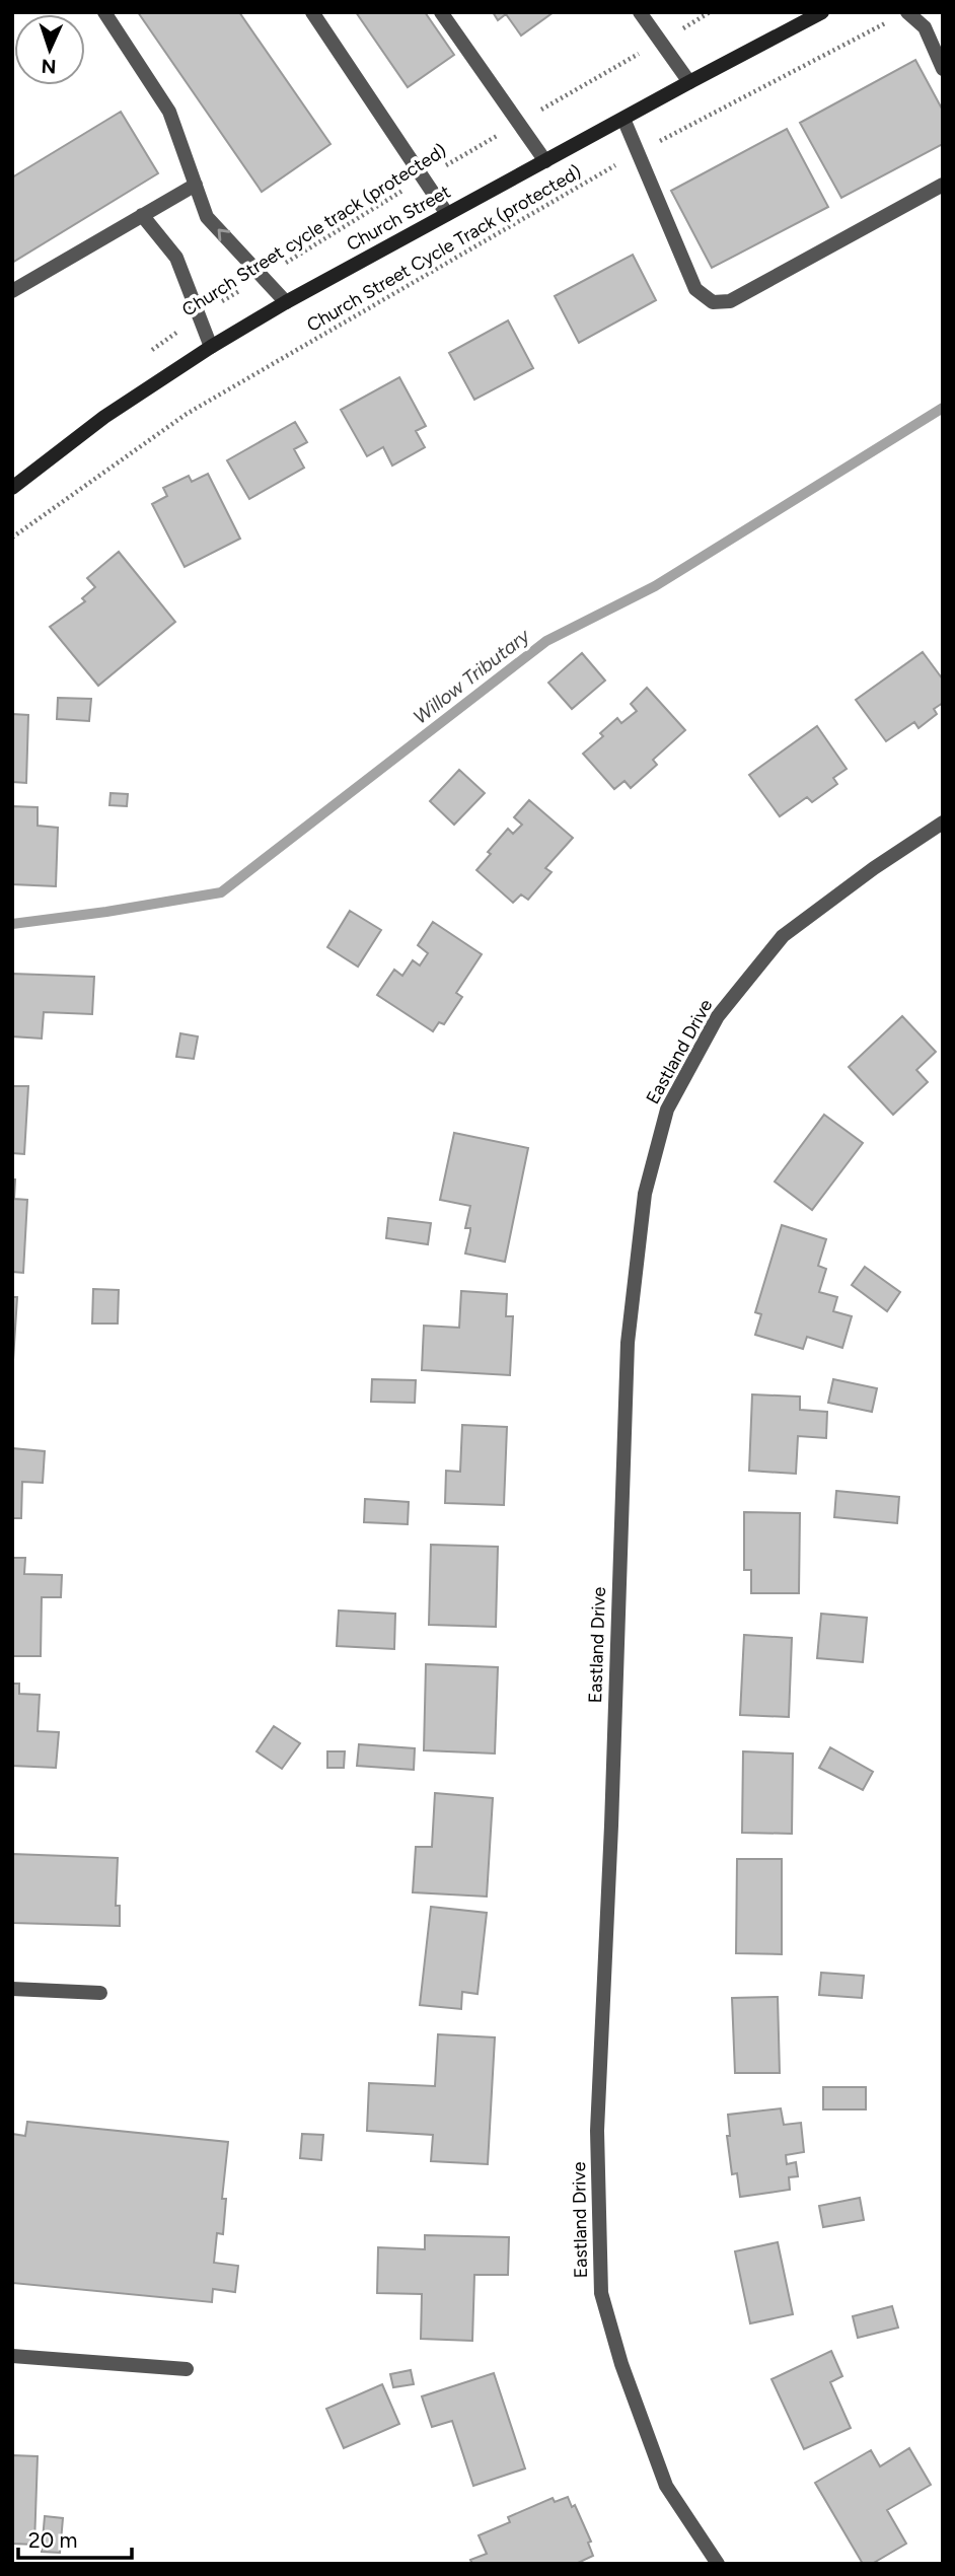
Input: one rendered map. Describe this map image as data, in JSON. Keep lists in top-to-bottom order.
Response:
{
  "streets": {
    "main road": ["Church Street"],
    "street": ["Eastland Drive"],
    "path": ["Church Street cycle track (protected)", "Church Street Cycle Track (protected)"]
  },
  "water": ["Willow Tributary"],
  "scale_bar": "20 m",
  "north": "bottom"
}
